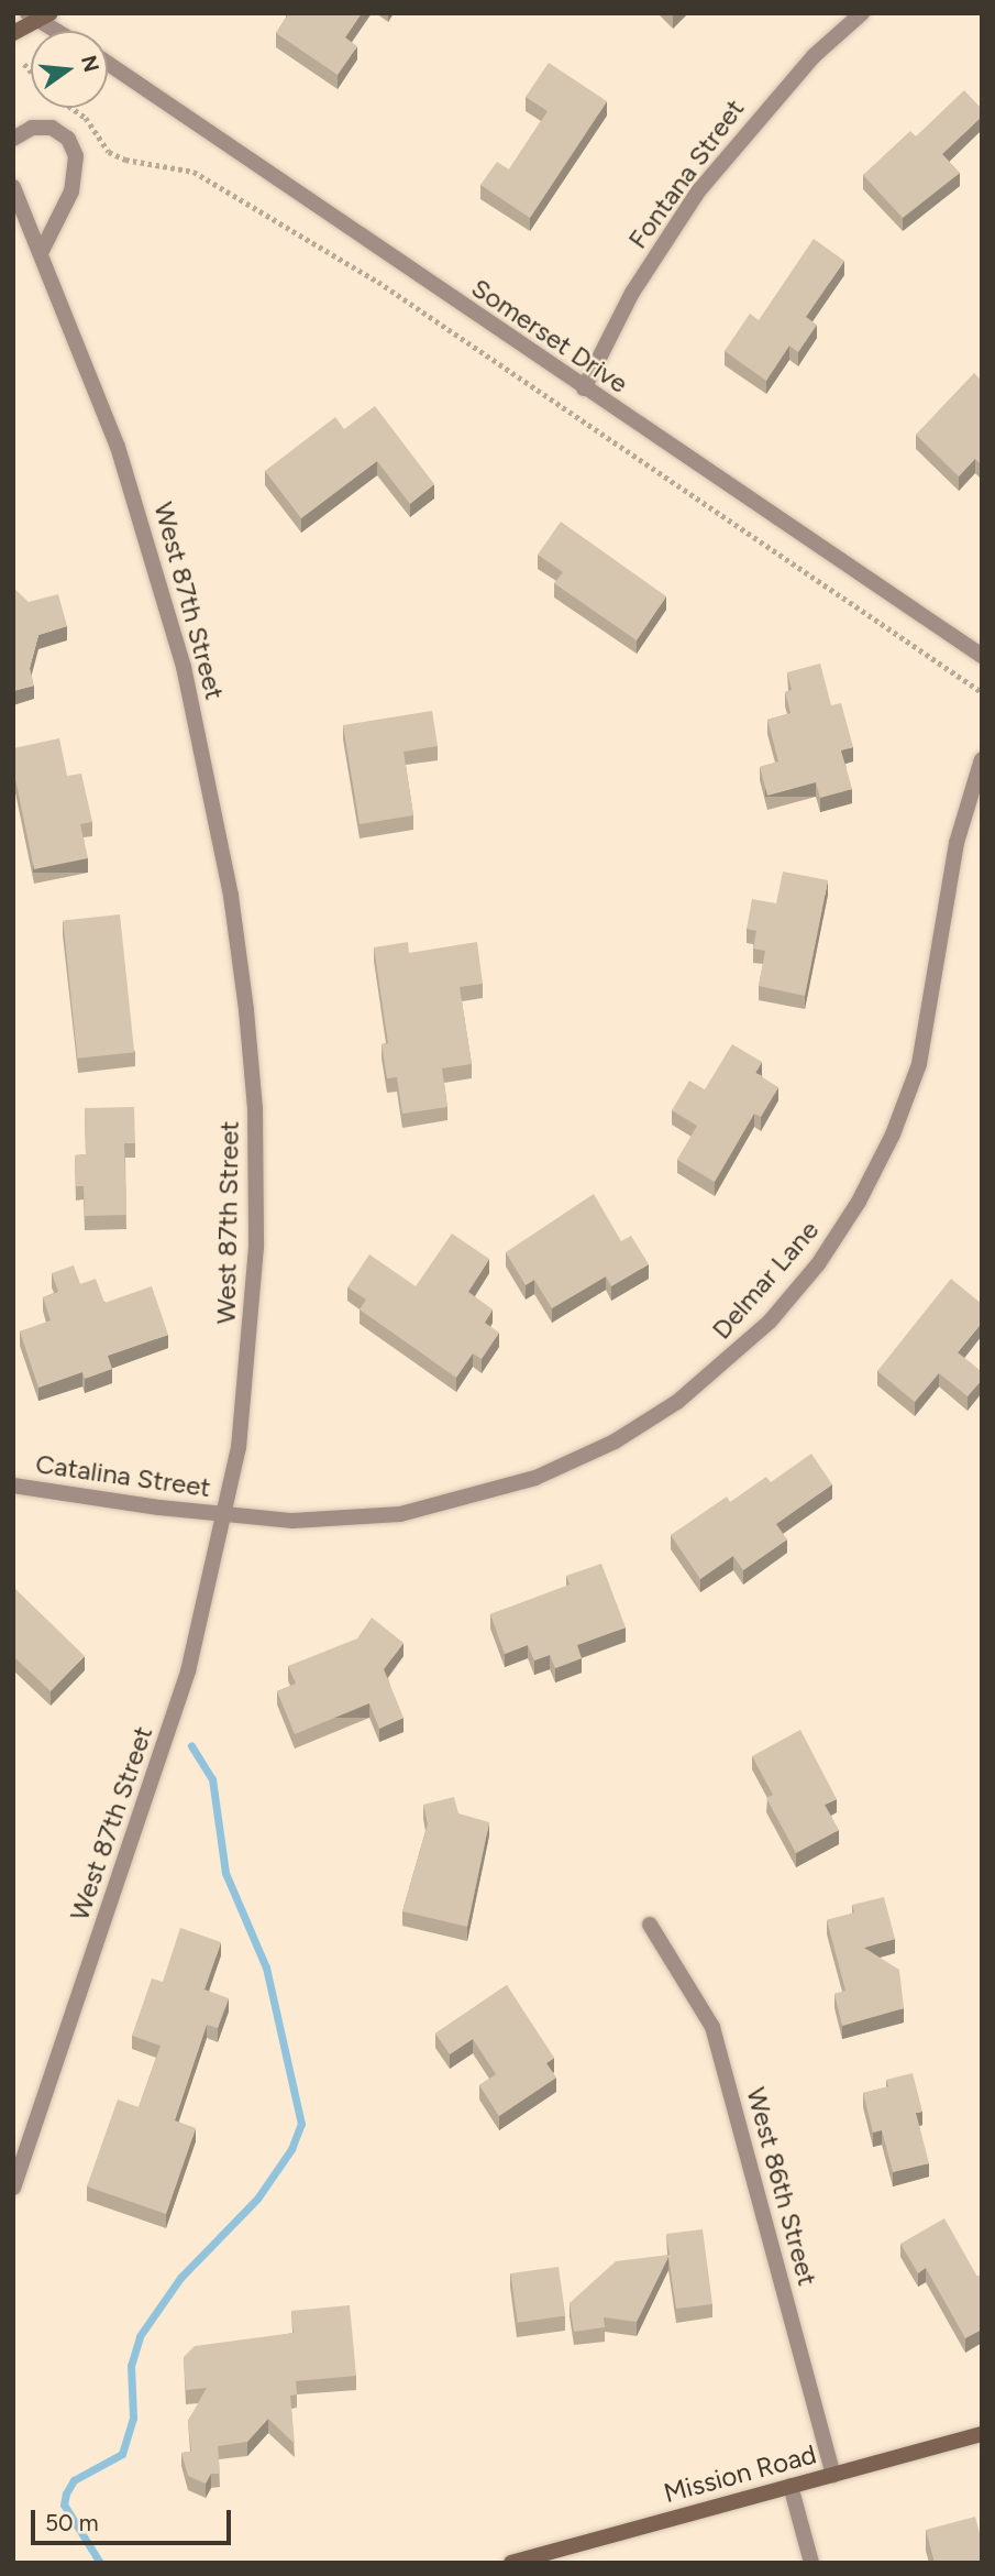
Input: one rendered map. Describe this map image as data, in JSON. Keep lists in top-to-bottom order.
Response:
{
  "streets": {
    "main road": ["Mission Road"],
    "street": [
      "Fontana Street",
      "Somerset Drive",
      "West 87th Street",
      "Delmar Lane",
      "Catalina Street",
      "West 86th Street"
    ]
  },
  "crossings": [
    ["Fontana Street", "Somerset Drive"],
    ["West 87th Street", "Delmar Lane"],
    ["West 87th Street", "Catalina Street"],
    ["Delmar Lane", "Catalina Street"],
    ["West 86th Street", "Mission Road"]
  ],
  "scale_bar": "50 m",
  "north": "right"
}
